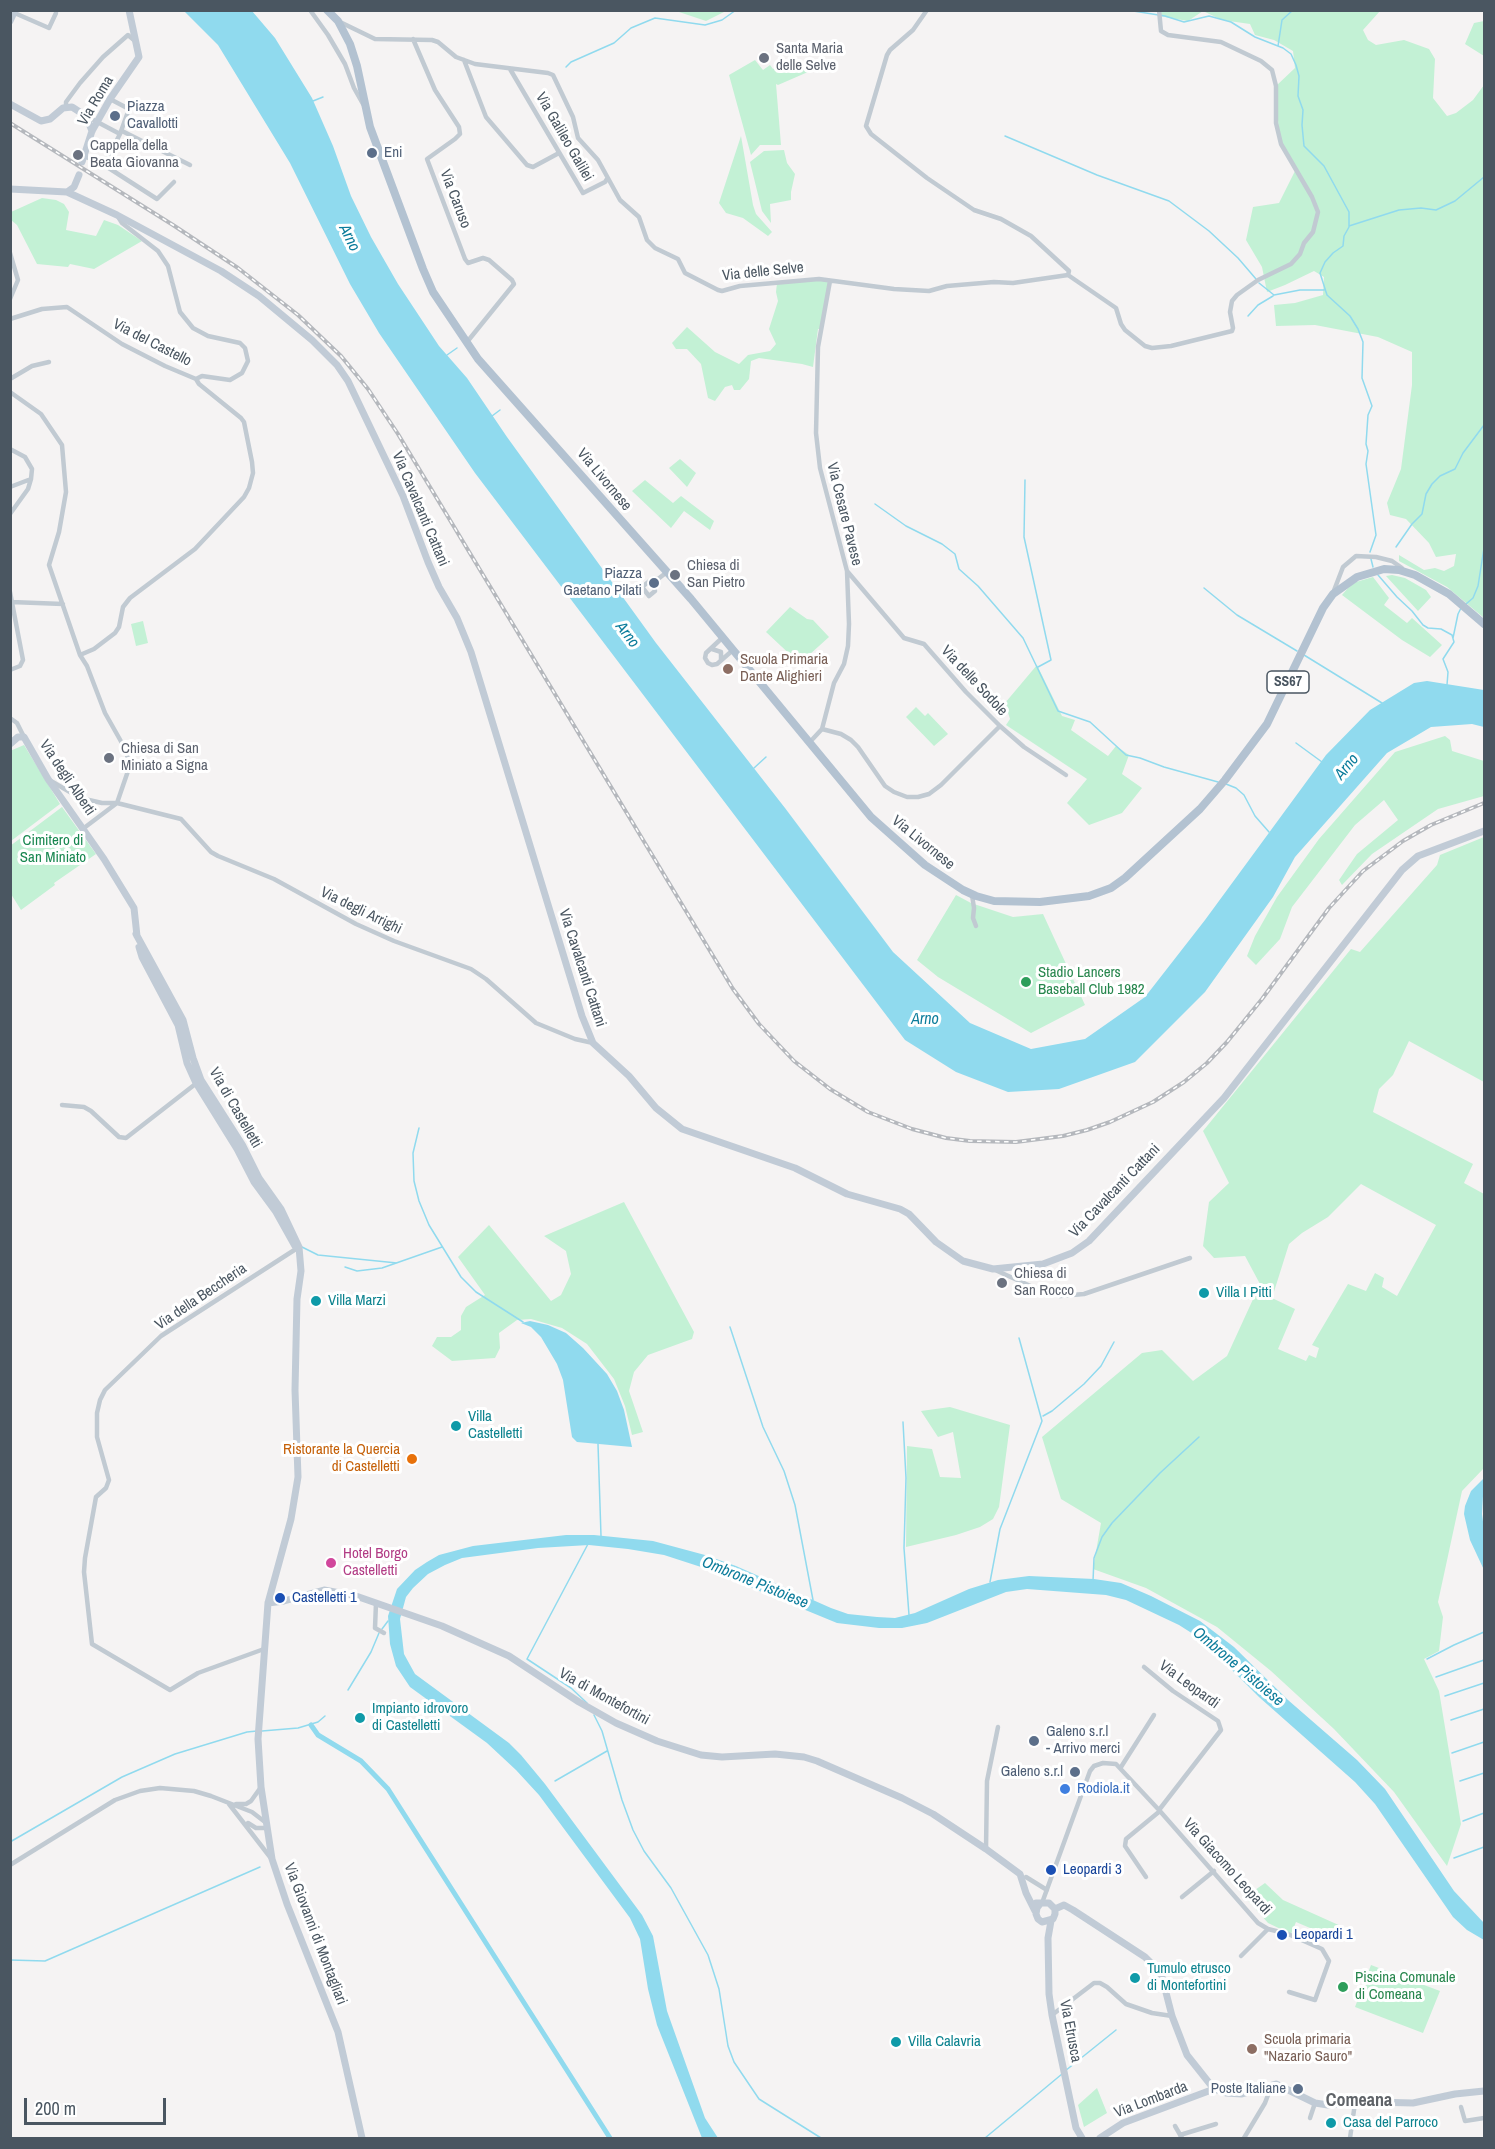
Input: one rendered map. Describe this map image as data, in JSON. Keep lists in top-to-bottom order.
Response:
{
  "streets": {
    "main road": ["Via Livornese", "SS67"],
    "street": [
      "Via Roma",
      "Via Galileo Galilei",
      "Via Caruso",
      "Via delle Selve",
      "Via del Castello",
      "Via Cavalcanti Cattani",
      "Via Cesare Pavese",
      "Via delle Sodole",
      "Via degli Alberti",
      "Via degli Arrighi",
      "Via di Castelletti",
      "Via della Beccheria",
      "Via Leopardi",
      "Via di Montefortini",
      "Via Giacomo Leopardi",
      "Via Giovanni di Montagliari",
      "Via Etrusca",
      "Via Lombarda"
    ]
  },
  "crossings": [
    ["Via Galileo Galilei", "Via delle Selve"],
    ["Via Caruso", "Via delle Selve"],
    ["Via Caruso", "Via Livornese"],
    ["Via delle Selve", "Via Livornese"],
    ["Via delle Selve", "Via Cesare Pavese"],
    ["Via del Castello", "Via Cavalcanti Cattani"],
    ["Via Livornese", "Via Cesare Pavese"],
    ["Via Cavalcanti Cattani", "Via degli Arrighi"],
    ["Via Cesare Pavese", "Via delle Sodole"],
    ["Via degli Alberti", "Via degli Arrighi"],
    ["Via degli Alberti", "Via di Castelletti"],
    ["Via di Castelletti", "Via della Beccheria"],
    ["Via di Castelletti", "Via Giovanni di Montagliari"],
    ["Via della Beccheria", "Via Giovanni di Montagliari"],
    ["Via Leopardi", "Via Giacomo Leopardi"],
    ["Via di Montefortini", "Via Etrusca"]
  ],
  "districts": ["Comeana"],
  "water": ["Arno", "Ombrone Pistoiese"],
  "parks": ["Cimitero di San Miniato"],
  "places": [
    "Santa Maria delle Selve",
    "Piazza Cavallotti",
    "Eni",
    "Cappella della Beata Giovanna",
    "Chiesa di San Pietro",
    "Piazza Gaetano Pilati",
    "Scuola Primaria Dante Alighieri",
    "Chiesa di San Miniato a Signa",
    "Stadio Lancers Baseball Club 1982",
    "Chiesa di San Rocco",
    "Villa I Pitti",
    "Villa Marzi",
    "Villa Castelletti",
    "Ristorante la Quercia di Castelletti",
    "Hotel Borgo Castelletti",
    "Castelletti 1",
    "Impianto idrovoro di Castelletti",
    "Galeno s.r.l - Arrivo merci",
    "Galeno s.r.l",
    "Rodiola.it",
    "Leopardi 3",
    "Leopardi 1",
    "Tumulo etrusco di Montefortini",
    "Piscina Comunale di Comeana",
    "Villa Calavria",
    "Scuola primaria \"Nazario Sauro\"",
    "Poste Italiane",
    "Casa del Parroco"
  ],
  "scale_bar": "200 m"
}
